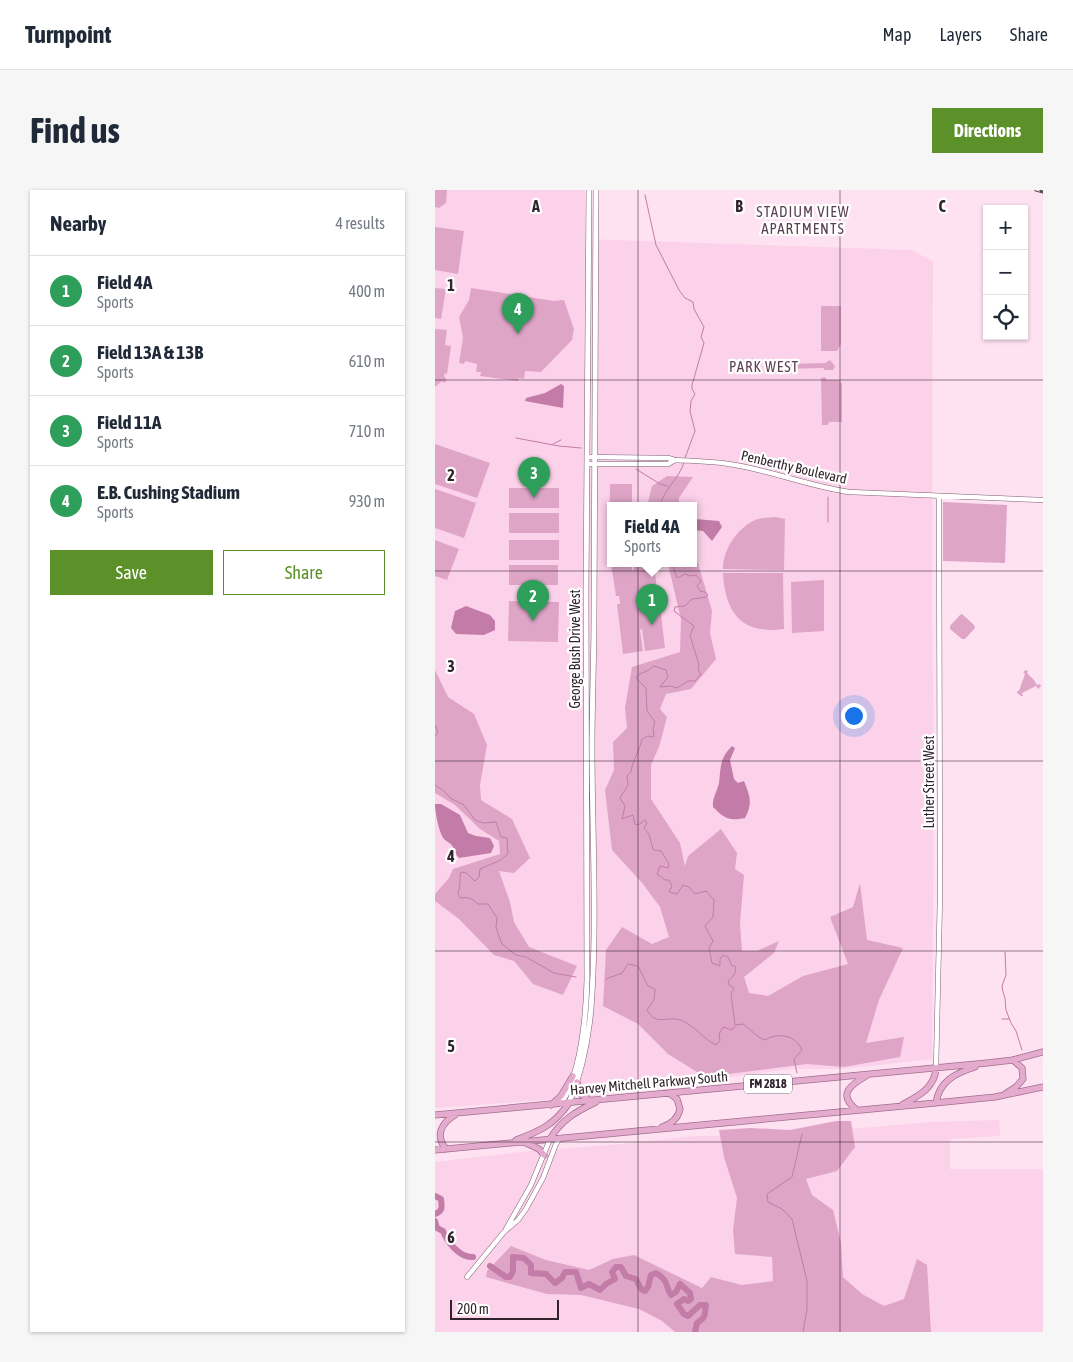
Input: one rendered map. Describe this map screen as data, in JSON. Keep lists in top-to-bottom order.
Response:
{
  "streets": {
    "highway": ["Harvey Mitchell Parkway South", "FM 2818"],
    "main road": ["George Bush Drive West"],
    "street": ["Penberthy Boulevard", "Luther Street West"]
  },
  "crossings": [
    ["Penberthy Boulevard", "George Bush Drive West"],
    ["Penberthy Boulevard", "Luther Street West"],
    ["George Bush Drive West", "Harvey Mitchell Parkway South"],
    ["Luther Street West", "Harvey Mitchell Parkway South"]
  ],
  "districts": ["STADIUM VIEW APARTMENTS", "PARK WEST"],
  "scale_bar": "200 m",
  "page": {
    "header": "Turnpoint",
    "nav": ["Map", "Layers", "Share"],
    "buttons": [
      "Directions",
      ["Save", "Share"]
    ],
    "title": "Find us",
    "heading": ["Nearby", "4 results"],
    "map_buttons": ["+", "−"],
    "list": [
      {
        "mark": "1",
        "name": "Field 4A",
        "note": "Sports",
        "value": "400 m"
      },
      {
        "mark": "2",
        "name": "Field 13A & 13B",
        "note": "Sports",
        "value": "610 m"
      },
      {
        "mark": "3",
        "name": "Field 11A",
        "note": "Sports",
        "value": "710 m"
      },
      {
        "mark": "4",
        "name": "E.B. Cushing Stadium",
        "note": "Sports",
        "value": "930 m"
      }
    ],
    "pins": [
      "4",
      "3",
      "2",
      "1"
    ],
    "popup": ["Field 4A", "Sports"],
    "scale": "200 m"
  },
  "grid": {
    "columns": ["A", "B", "C"],
    "rows": [
      "1",
      "2",
      "3",
      "4",
      "5",
      "6"
    ]
  }
}
